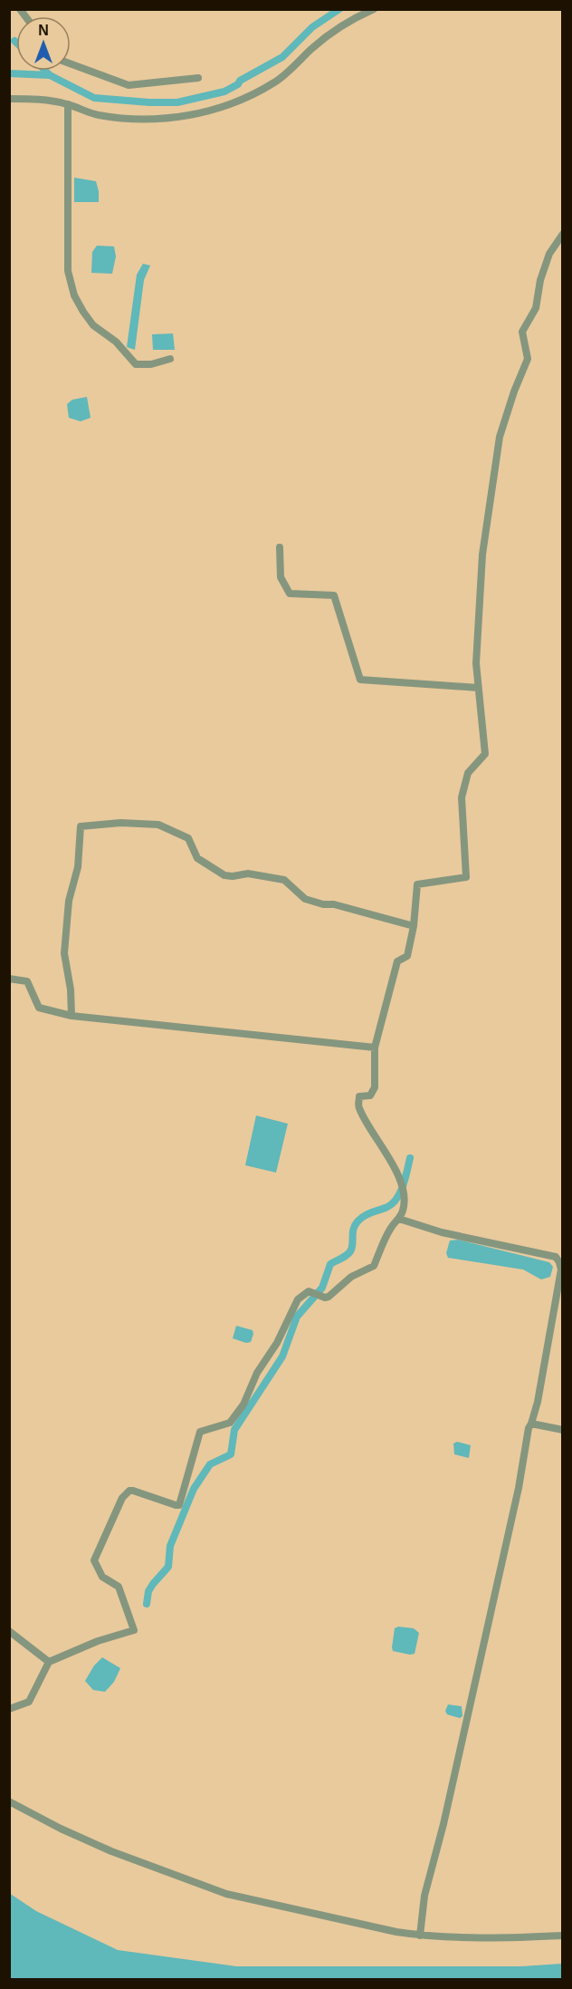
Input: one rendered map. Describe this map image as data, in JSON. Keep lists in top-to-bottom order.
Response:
{
  "north": "top"
}
